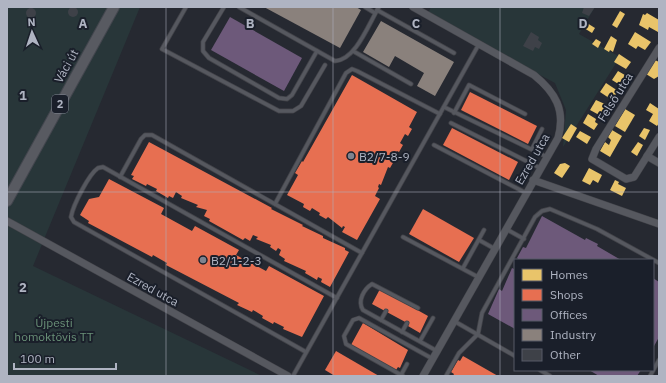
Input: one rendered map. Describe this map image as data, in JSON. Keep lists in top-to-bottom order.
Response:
{
  "streets": {
    "main road": ["Váci út", "2"],
    "street": ["Felső utca", "Ezred utca"]
  },
  "parks": ["Újpesti homoktövis TT"],
  "places": ["B2/7-8-9", "B2/1-2-3"],
  "legend": [
    "Homes",
    "Shops",
    "Offices",
    "Industry",
    "Other"
  ],
  "scale_bar": "100 m",
  "north": "top",
  "grid": {
    "columns": [
      "A",
      "B",
      "C",
      "D"
    ],
    "rows": ["1", "2"]
  }
}
